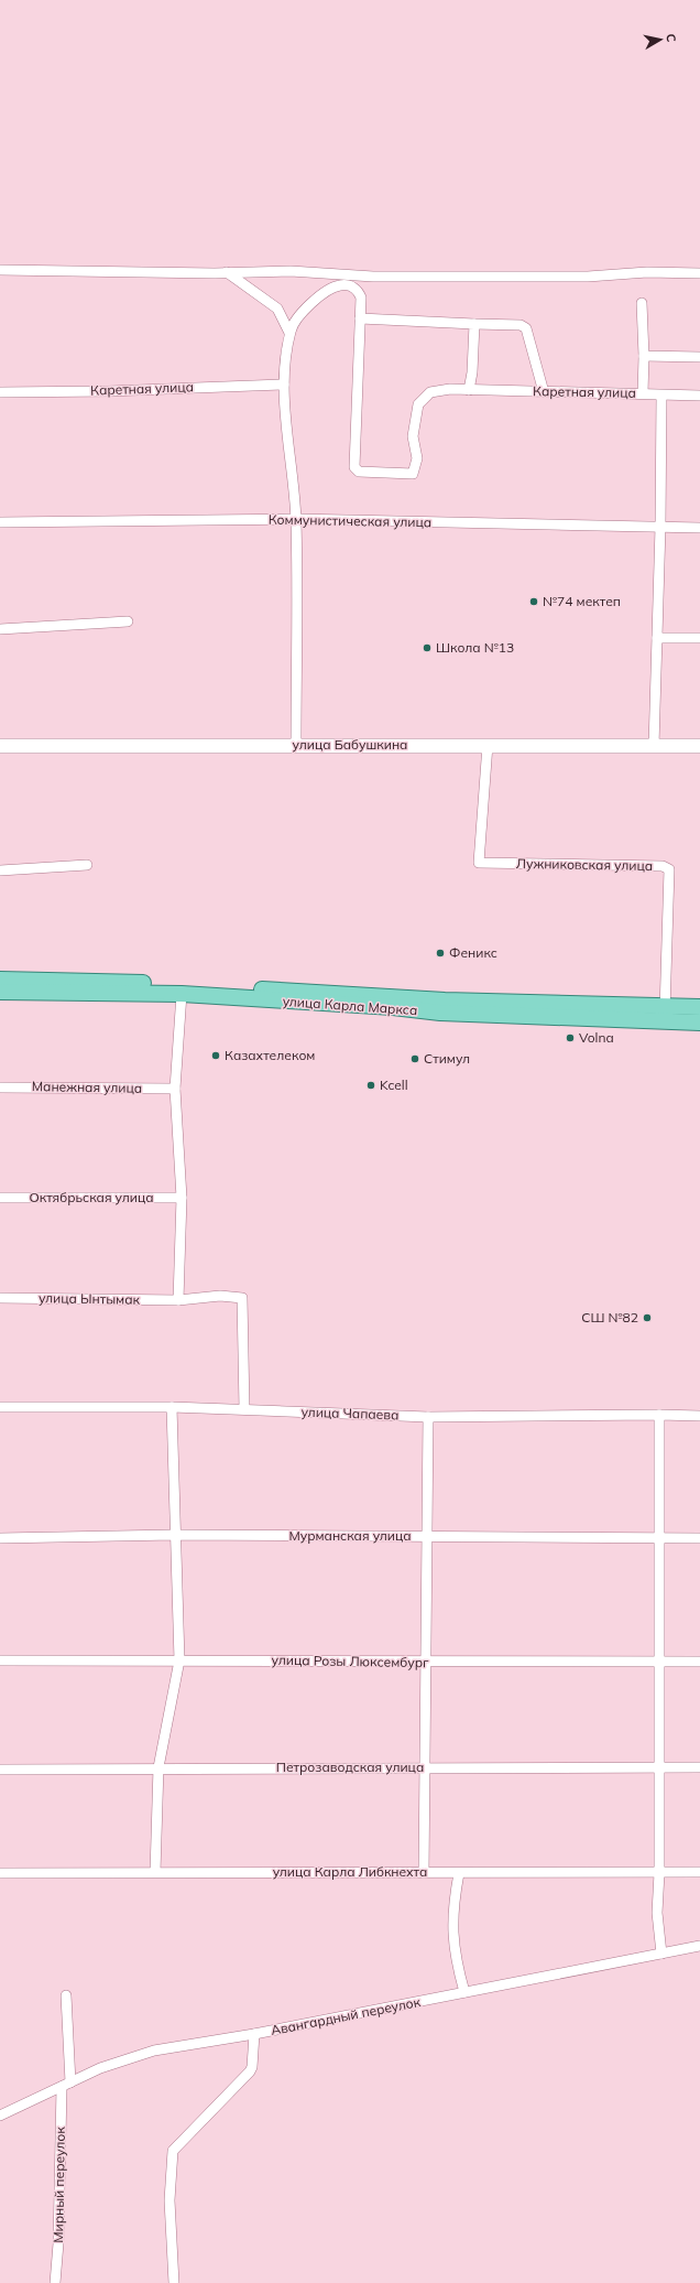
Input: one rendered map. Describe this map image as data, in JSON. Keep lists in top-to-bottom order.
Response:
{
  "streets": {
    "main road": ["улица Карла Маркса"],
    "street": [
      "Каретная улица",
      "Коммунистическая улица",
      "улица Бабушкина",
      "Лужниковская улица",
      "Манежная улица",
      "Октябрьская улица",
      "улица Ынтымак",
      "улица Чапаева",
      "Мурманская улица",
      "улица Розы Люксембург",
      "Петрозаводская улица",
      "улица Карла Либкнехта",
      "Авангардный переулок",
      "Мирный переулок"
    ]
  },
  "crossings": [
    ["улица Бабушкина", "Лужниковская улица"],
    ["Лужниковская улица", "улица Карла Маркса"],
    ["улица Ынтымак", "улица Чапаева"],
    ["Авангардный переулок", "Мирный переулок"]
  ],
  "places": [
    "№74 мектеп",
    "Школа №13",
    "Феникс",
    "Volna",
    "Казахтелеком",
    "Стимул",
    "Kcell",
    "СШ №82"
  ],
  "north": "right"
}
